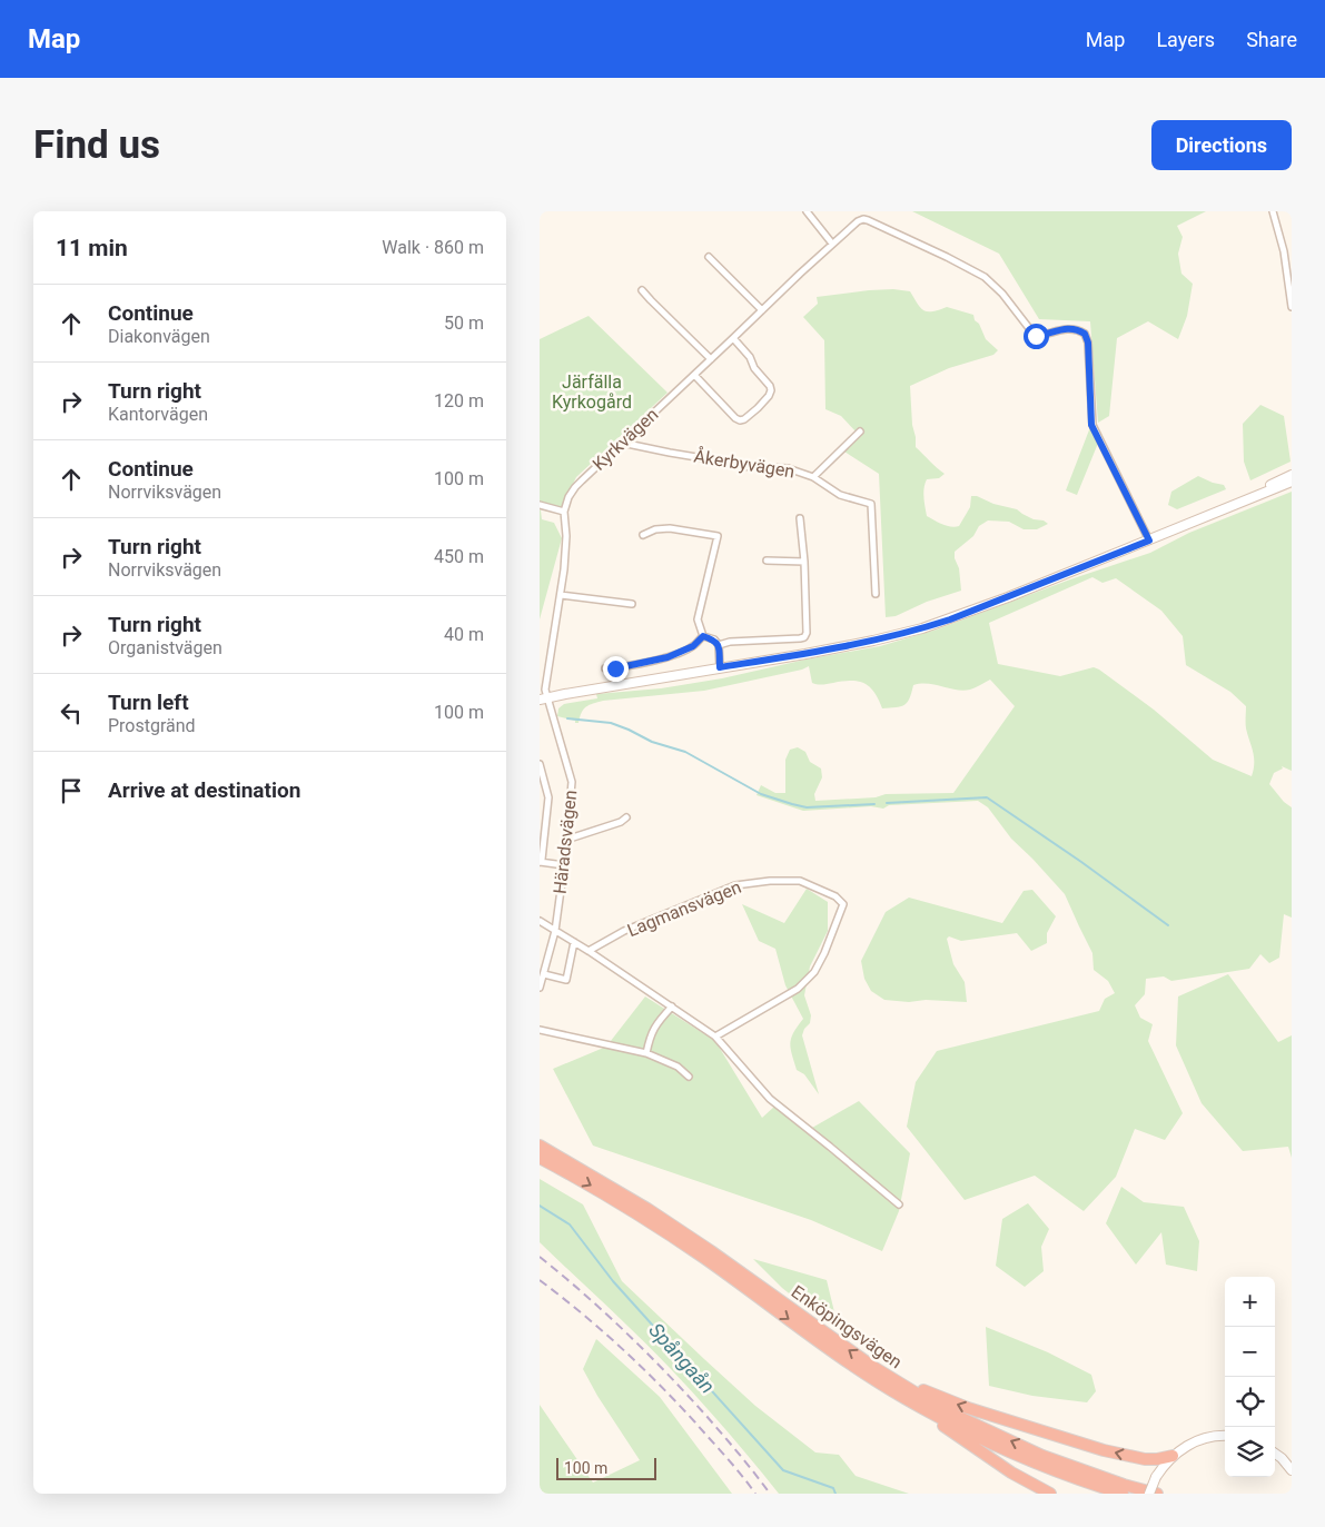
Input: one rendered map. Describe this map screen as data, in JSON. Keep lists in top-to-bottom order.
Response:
{
  "streets": {
    "highway": ["Enköpingsvägen"],
    "street": [
      "Kyrkvägen",
      "Åkerbyvägen",
      "Häradsvägen",
      "Lagmansvägen"
    ]
  },
  "crossings": [
    ["Kyrkvägen", "Åkerbyvägen"],
    ["Kyrkvägen", "Häradsvägen"]
  ],
  "water": ["Spångaån"],
  "parks": ["Järfälla Kyrkogård"],
  "scale_bar": "100 m",
  "page": {
    "header": "Map",
    "nav": ["Map", "Layers", "Share"],
    "buttons": "Directions",
    "title": "Find us",
    "heading": ["11 min", "Walk · 860 m"],
    "list": [
      ["Continue", "Diakonvägen", "50 m"],
      ["Turn right", "Kantorvägen", "120 m"],
      ["Continue", "Norrviksvägen", "100 m"],
      ["Turn right", "Norrviksvägen", "450 m"],
      ["Turn right", "Organistvägen", "40 m"],
      ["Turn left", "Prostgränd", "100 m"],
      "Arrive at destination"
    ],
    "map_buttons": ["+", "−"],
    "scale": "100 m"
  }
}
